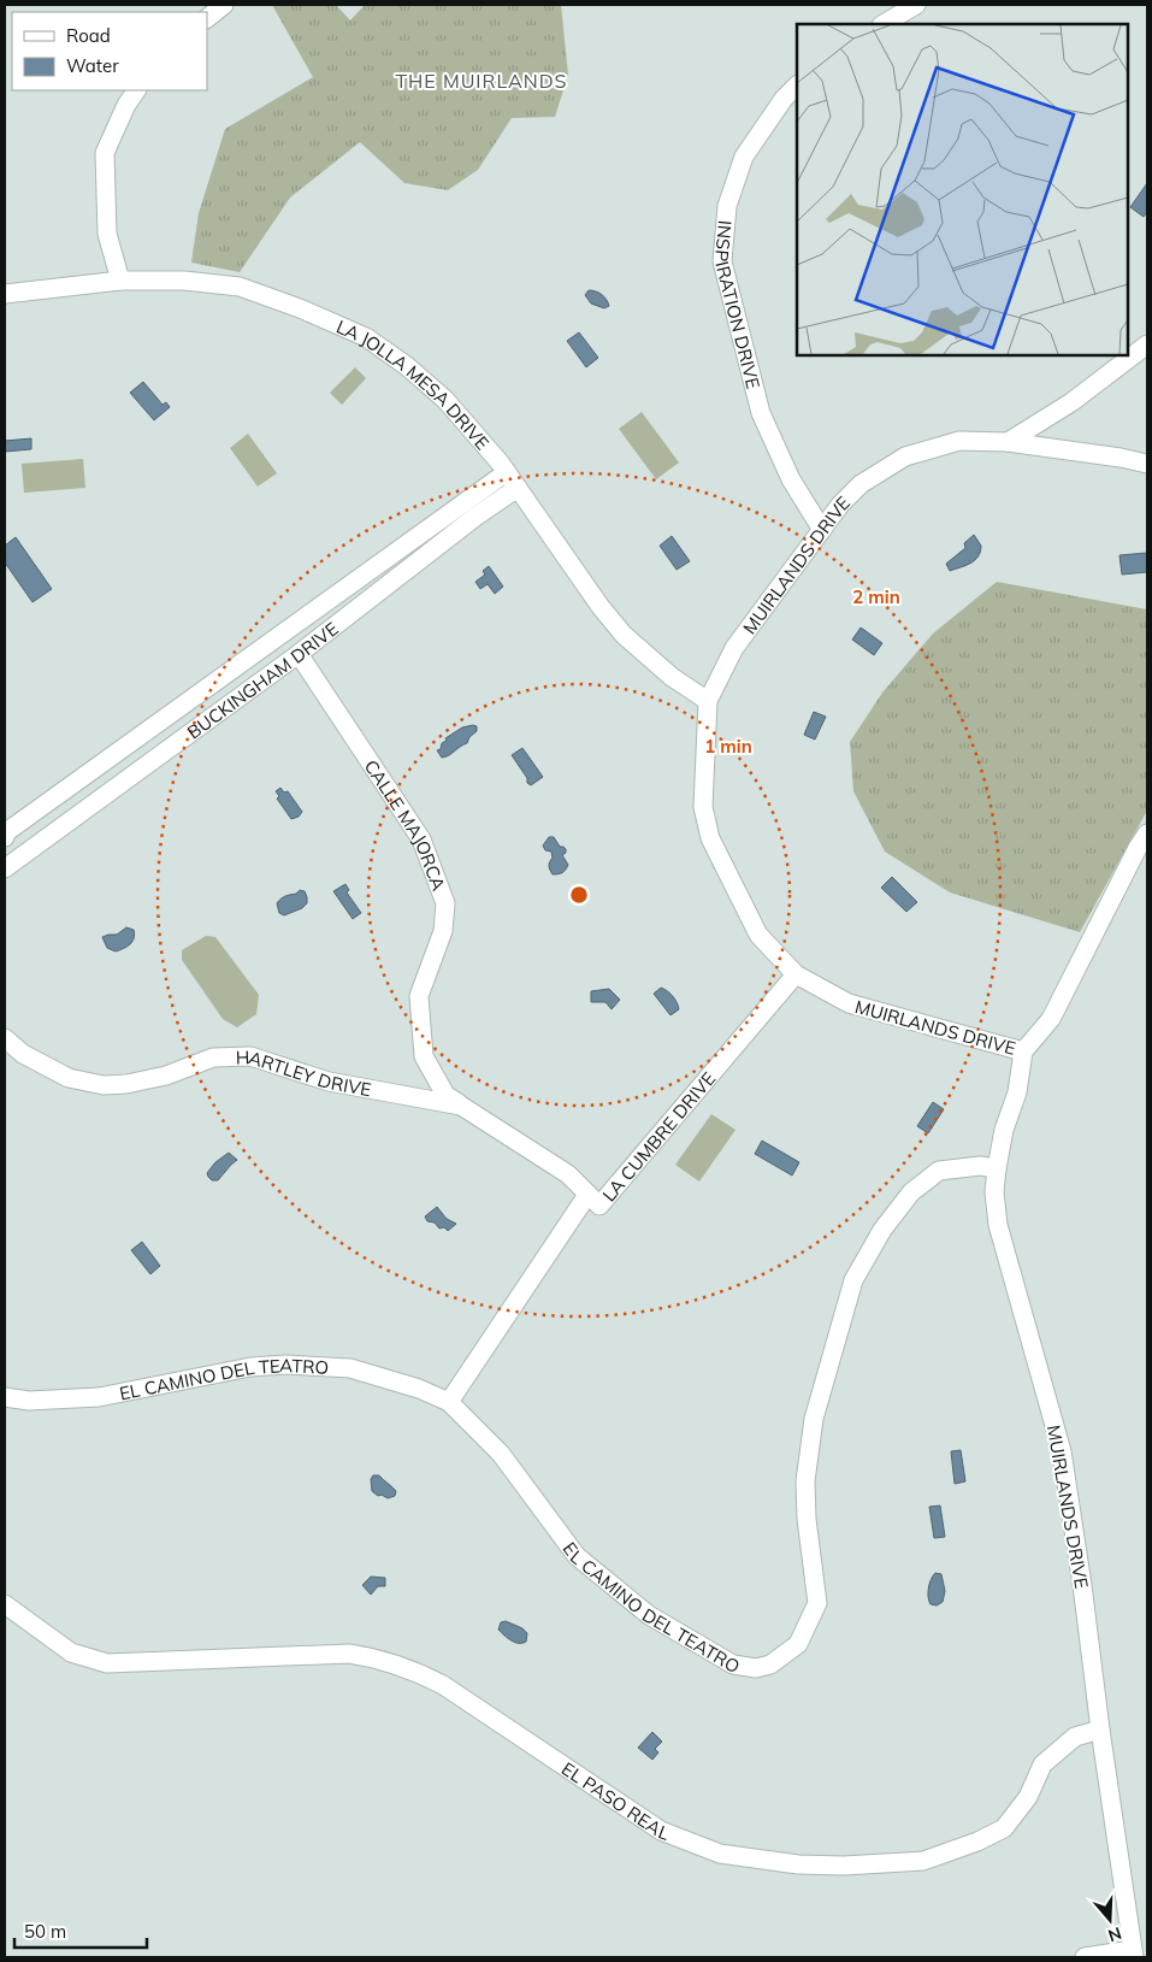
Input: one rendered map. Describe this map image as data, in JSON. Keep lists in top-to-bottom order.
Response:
{
  "streets": {
    "street": [
      "INSPIRATION DRIVE",
      "LA JOLLA MESA DRIVE",
      "MUIRLANDS DRIVE",
      "BUCKINGHAM DRIVE",
      "CALLE MAJORCA",
      "HARTLEY DRIVE",
      "LA CUMBRE DRIVE",
      "EL CAMINO DEL TEATRO",
      "EL PASO REAL"
    ]
  },
  "crossings": [
    ["INSPIRATION DRIVE", "MUIRLANDS DRIVE"],
    ["LA JOLLA MESA DRIVE", "MUIRLANDS DRIVE"],
    ["LA JOLLA MESA DRIVE", "BUCKINGHAM DRIVE"],
    ["MUIRLANDS DRIVE", "LA CUMBRE DRIVE"],
    ["MUIRLANDS DRIVE", "EL CAMINO DEL TEATRO"],
    ["MUIRLANDS DRIVE", "EL PASO REAL"],
    ["BUCKINGHAM DRIVE", "CALLE MAJORCA"],
    ["CALLE MAJORCA", "HARTLEY DRIVE"],
    ["HARTLEY DRIVE", "LA CUMBRE DRIVE"],
    ["LA CUMBRE DRIVE", "EL CAMINO DEL TEATRO"]
  ],
  "districts": ["THE MUIRLANDS"],
  "legend": ["Road", "Water"],
  "scale_bar": "50 m",
  "north": "bottom",
  "rings": ["2 min", "1 min"]
}
